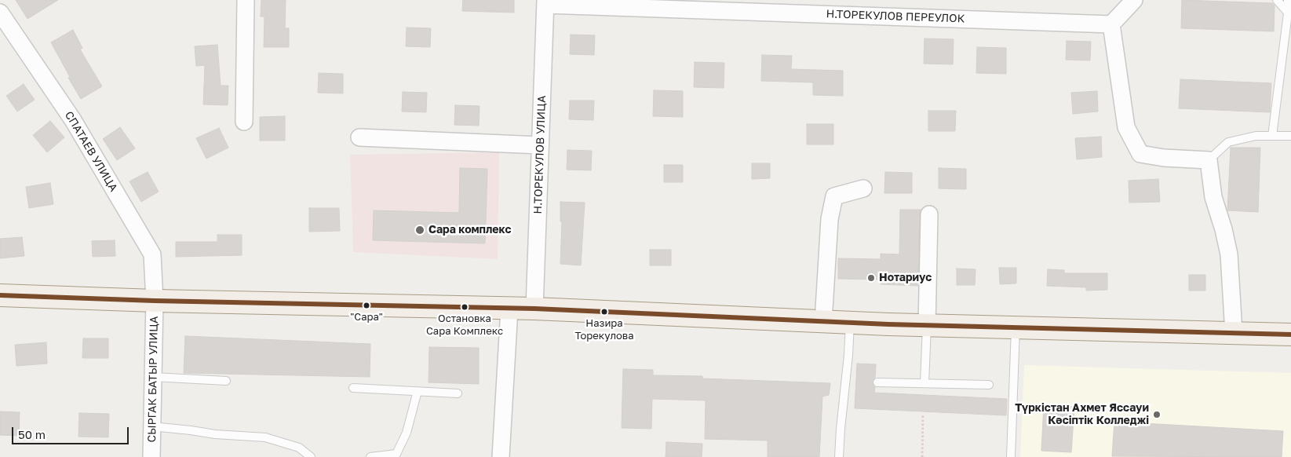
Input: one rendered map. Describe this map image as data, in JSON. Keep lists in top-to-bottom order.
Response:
{
  "streets": {
    "street": [
      "Н.ТОРЕКУЛОВ ПЕРЕУЛОК",
      "СПАТАЕВ УЛИЦА",
      "Н.ТОРЕКУЛОВ УЛИЦА",
      "СЫРГАК БАТЫР УЛИЦА"
    ]
  },
  "crossings": [
    ["Н.ТОРЕКУЛОВ ПЕРЕУЛОК", "Н.ТОРЕКУЛОВ УЛИЦА"],
    ["СПАТАЕВ УЛИЦА", "СЫРГАК БАТЫР УЛИЦА"]
  ],
  "places": [
    "Сара комплекс",
    "Нотариус",
    "\"Сара\"",
    "Остановка Сара Комплекс",
    "Назира Торекулова",
    "Түркістан Ахмет Яссауи Кәсіптік Колледжі"
  ],
  "scale_bar": "50 m"
}
